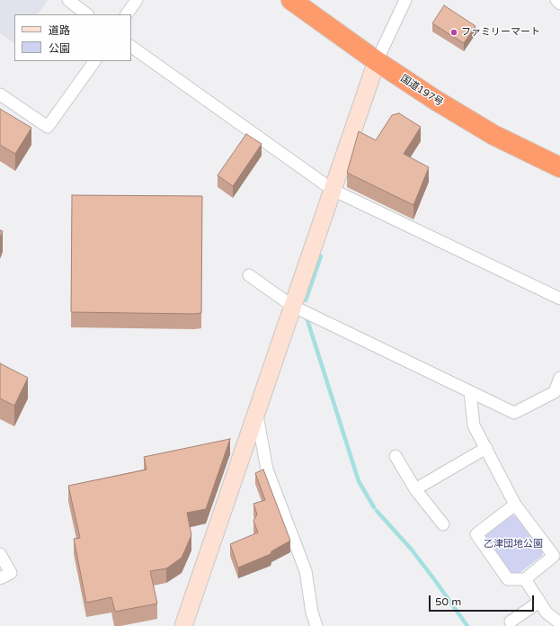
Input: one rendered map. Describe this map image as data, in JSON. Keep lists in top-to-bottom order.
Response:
{
  "streets": {
    "highway": ["国道197号"]
  },
  "parks": ["乙津団地公園"],
  "places": ["ファミリーマート"],
  "legend": ["道路", "公園"],
  "scale_bar": "50 m"
}
